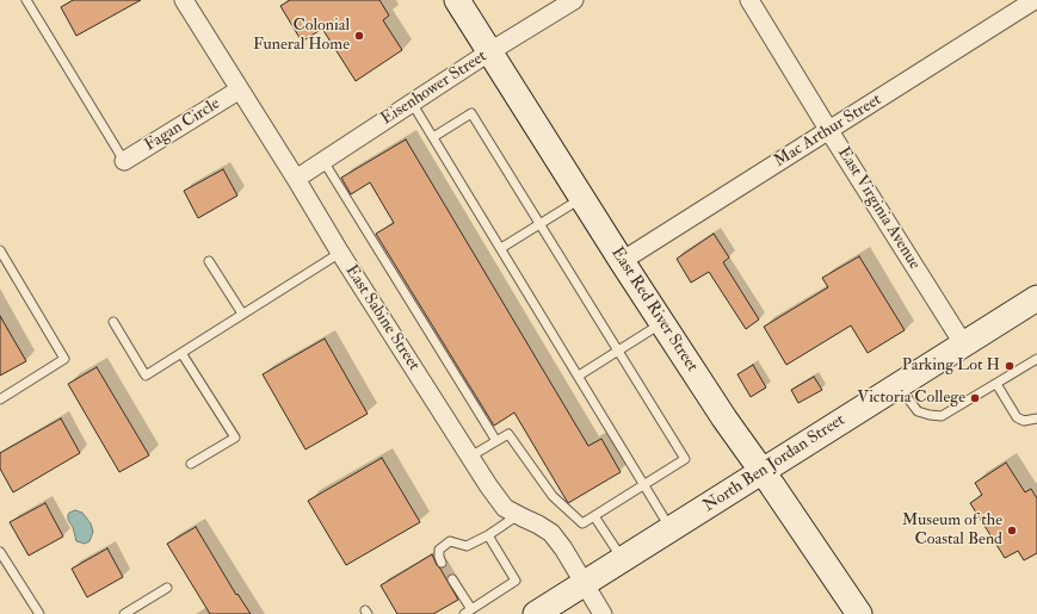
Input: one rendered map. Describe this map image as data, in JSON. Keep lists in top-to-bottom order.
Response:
{
  "streets": {
    "street": [
      "Eisenhower Street",
      "Fagan Circle",
      "Mac Arthur Street",
      "East Virginia Avenue",
      "East Red River Street",
      "East Sabine Street",
      "North Ben Jordan Street"
    ]
  },
  "crossings": [
    ["Eisenhower Street", "East Red River Street"],
    ["Eisenhower Street", "East Sabine Street"],
    ["Fagan Circle", "East Sabine Street"],
    ["Mac Arthur Street", "East Virginia Avenue"],
    ["Mac Arthur Street", "East Red River Street"],
    ["East Virginia Avenue", "North Ben Jordan Street"],
    ["East Red River Street", "North Ben Jordan Street"],
    ["East Sabine Street", "North Ben Jordan Street"]
  ],
  "places": [
    "Colonial Funeral Home",
    "Parking Lot H",
    "Victoria College",
    "Museum of the Coastal Bend"
  ]
}
